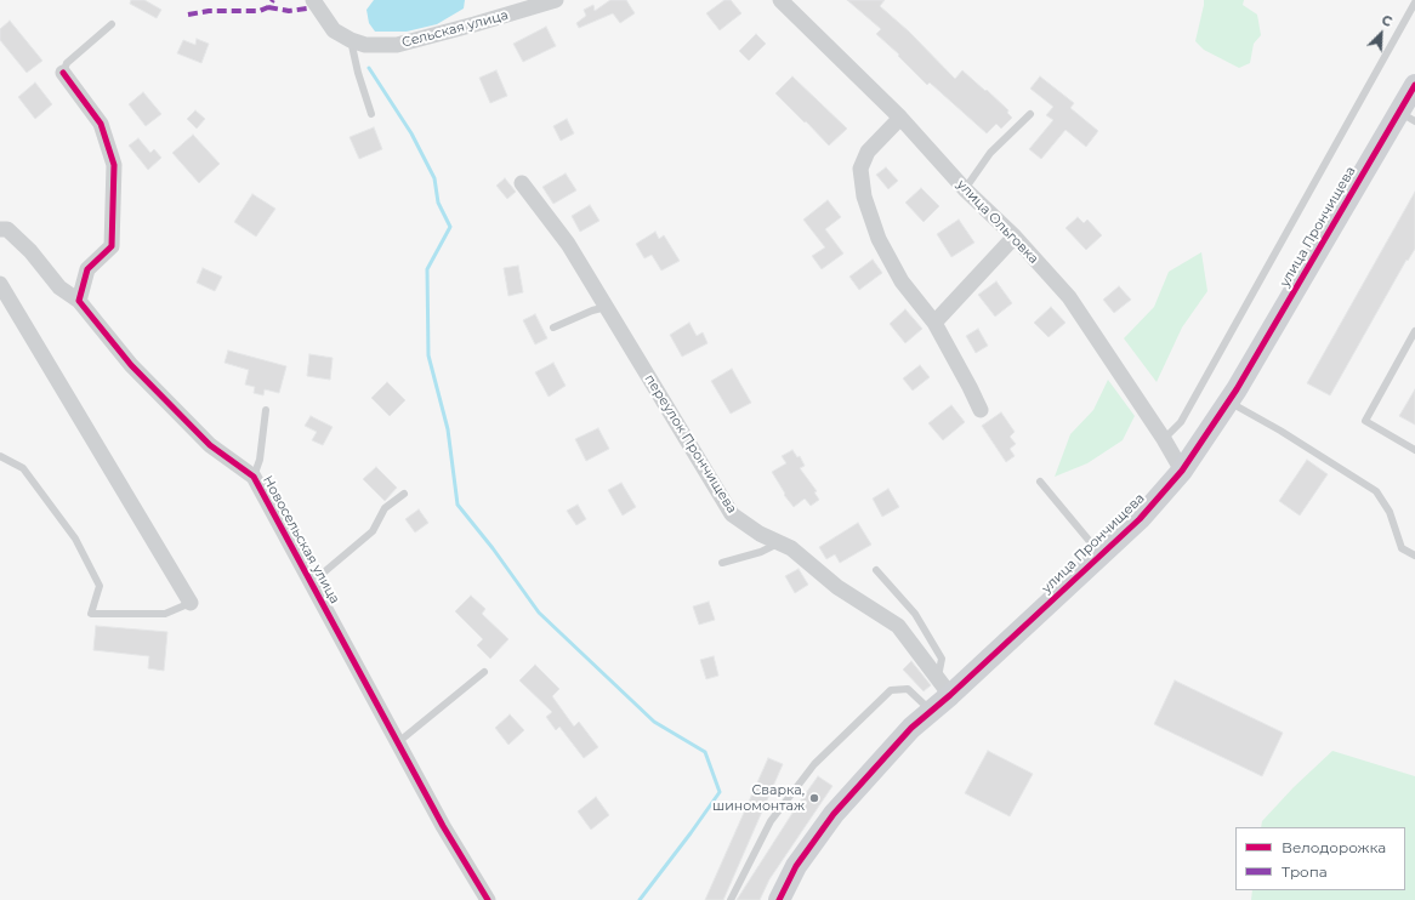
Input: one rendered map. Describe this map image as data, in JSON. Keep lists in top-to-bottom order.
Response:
{
  "streets": {
    "street": [
      "Сельская улица",
      "улица Ольговка",
      "улица Прончищева",
      "переулок Прончищева",
      "Новосельская улица"
    ]
  },
  "crossings": [
    ["улица Ольговка", "улица Прончищева"],
    ["улица Прончищева", "переулок Прончищева"]
  ],
  "places": ["Сварка, шиномонтаж"],
  "legend": ["Велодорожка", "Тропа"],
  "north": "top right"
}
